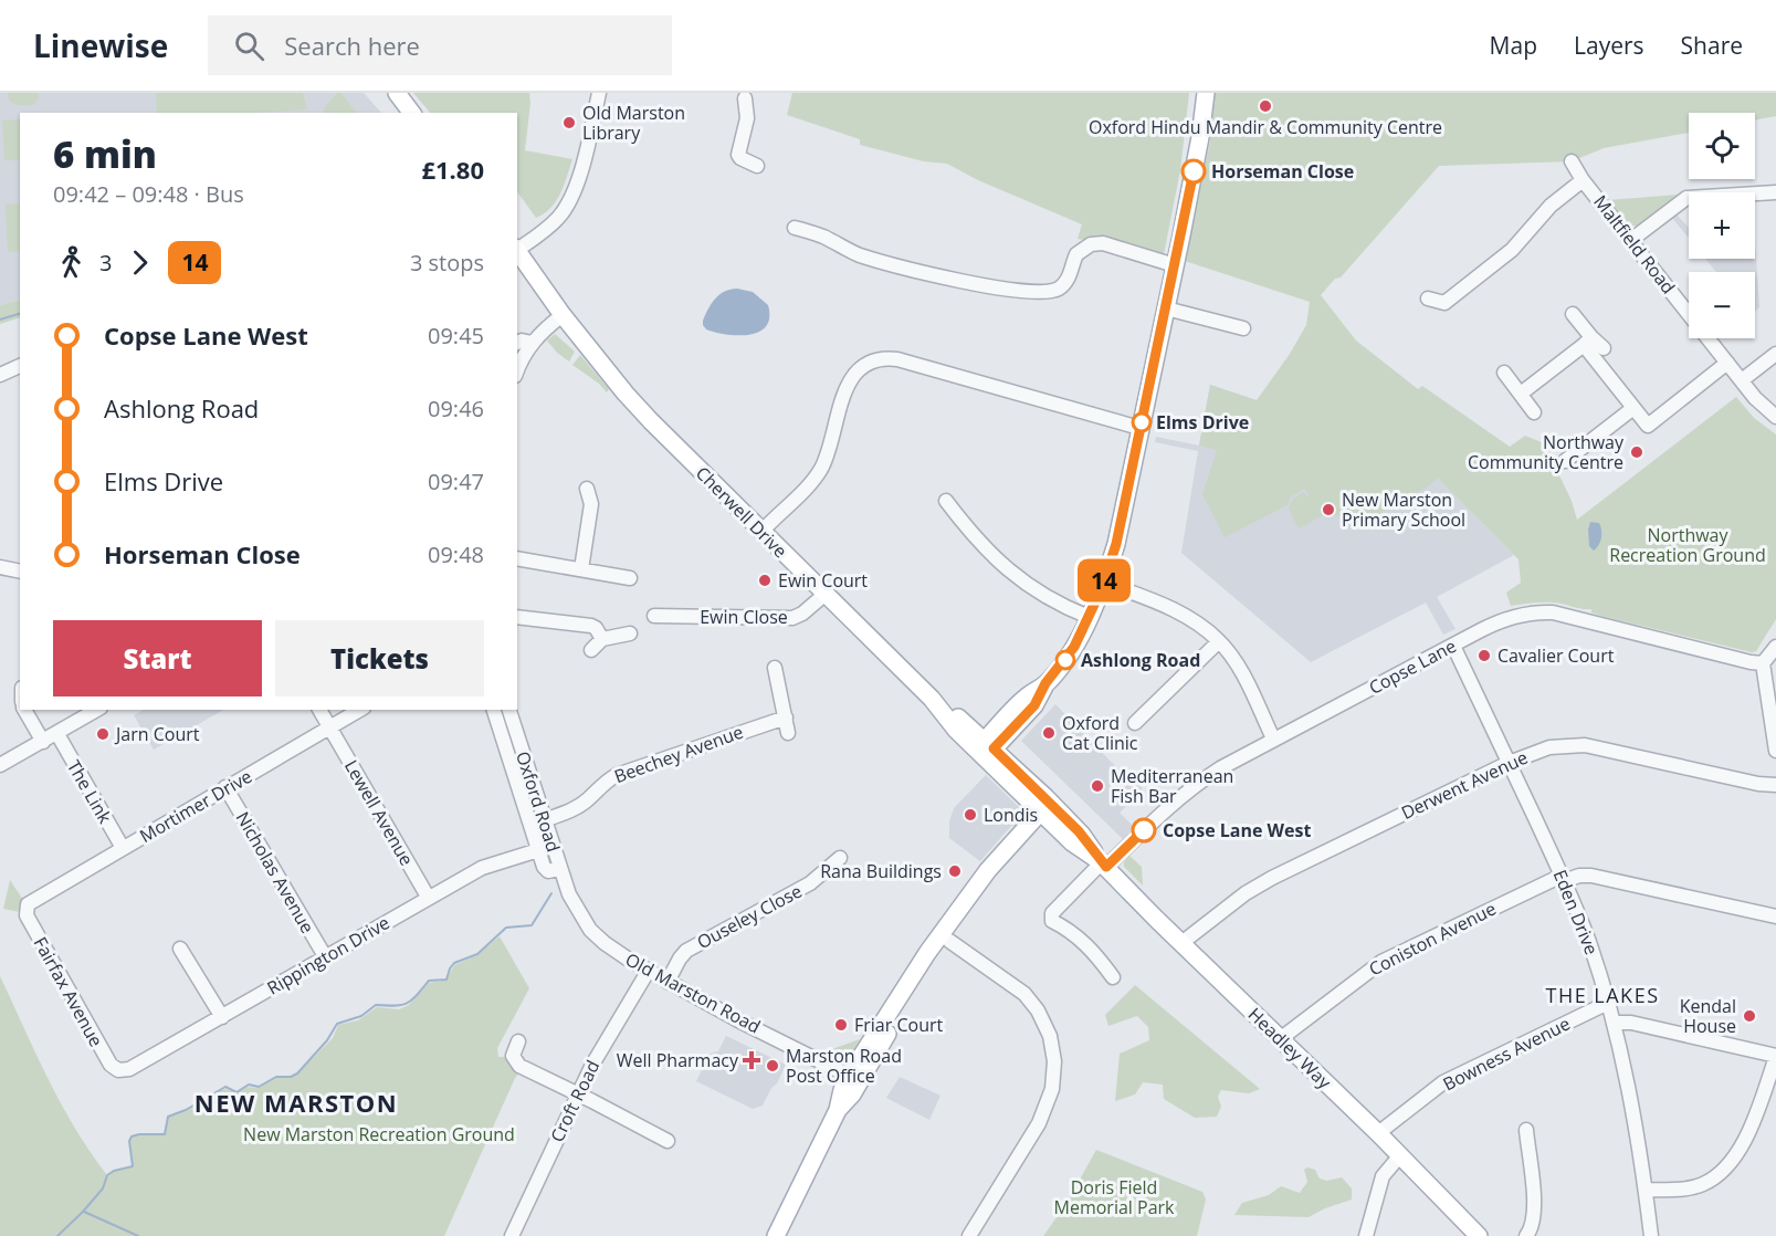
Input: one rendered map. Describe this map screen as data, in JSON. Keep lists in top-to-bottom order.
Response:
{
  "streets": {
    "main road": ["Cherwell Drive", "Headley Way"],
    "street": [
      "Maltfield Road",
      "Ewin Close",
      "Copse Lane",
      "Beechey Avenue",
      "Derwent Avenue",
      "The Link",
      "Oxford Road",
      "Mortimer Drive",
      "Lewell Avenue",
      "Nicholas Avenue",
      "Eden Drive",
      "Ouseley Close",
      "Coniston Avenue",
      "Rippington Drive",
      "Fairfax Avenue",
      "Old Marston Road",
      "Bowness Avenue",
      "Croft Road"
    ]
  },
  "crossings": [
    ["Cherwell Drive", "Ewin Close"],
    ["Cherwell Drive", "Headley Way"],
    ["Copse Lane", "Eden Drive"],
    ["Copse Lane", "Headley Way"],
    ["Beechey Avenue", "Oxford Road"],
    ["Derwent Avenue", "Eden Drive"],
    ["Derwent Avenue", "Headley Way"],
    ["The Link", "Mortimer Drive"],
    ["Oxford Road", "Rippington Drive"],
    ["Oxford Road", "Old Marston Road"],
    ["Mortimer Drive", "Lewell Avenue"],
    ["Mortimer Drive", "Nicholas Avenue"],
    ["Mortimer Drive", "Fairfax Avenue"],
    ["Lewell Avenue", "Rippington Drive"],
    ["Nicholas Avenue", "Rippington Drive"],
    ["Eden Drive", "Coniston Avenue"],
    ["Eden Drive", "Bowness Avenue"],
    ["Ouseley Close", "Old Marston Road"],
    ["Coniston Avenue", "Headley Way"],
    ["Rippington Drive", "Fairfax Avenue"],
    ["Old Marston Road", "Croft Road"],
    ["Headley Way", "Bowness Avenue"]
  ],
  "districts": ["THE LAKES", "NEW MARSTON"],
  "parks": ["Northway Recreation Ground", "New Marston Recreation Ground", "Doris Field Memorial Park"],
  "places": {
    "other": [
      "Oxford Hindu Mandir & Community Centre",
      "Old Marston Library",
      "Horseman Close",
      "Elms Drive",
      "Northway Community Centre",
      "New Marston Primary School",
      "Ewin Court",
      "Cavalier Court",
      "Ashlong Road",
      "Oxford Cat Clinic",
      "Jarn Court",
      "Mediterranean Fish Bar",
      "Londis",
      "Copse Lane West",
      "Rana Buildings",
      "Kendal House",
      "Friar Court",
      "Marston Road Post Office"
    ],
    "health": ["Well Pharmacy"]
  },
  "lines": ["bus line 14"],
  "page": {
    "header": "Linewise",
    "search": "Search here",
    "nav": ["Map", "Layers", "Share"],
    "on_map": "14",
    "map_buttons": ["+", "−"],
    "heading": ["6 min", "09:42 – 09:48 · Bus", "£1.80"],
    "legs": ["3", "14", "3 stops"],
    "list": [
      {
        "name": "Copse Lane West",
        "value": "09:45"
      },
      {
        "name": "Ashlong Road",
        "value": "09:46"
      },
      {
        "name": "Elms Drive",
        "value": "09:47"
      },
      {
        "name": "Horseman Close",
        "value": "09:48"
      }
    ],
    "buttons": ["Start", "Tickets"]
  }
}
